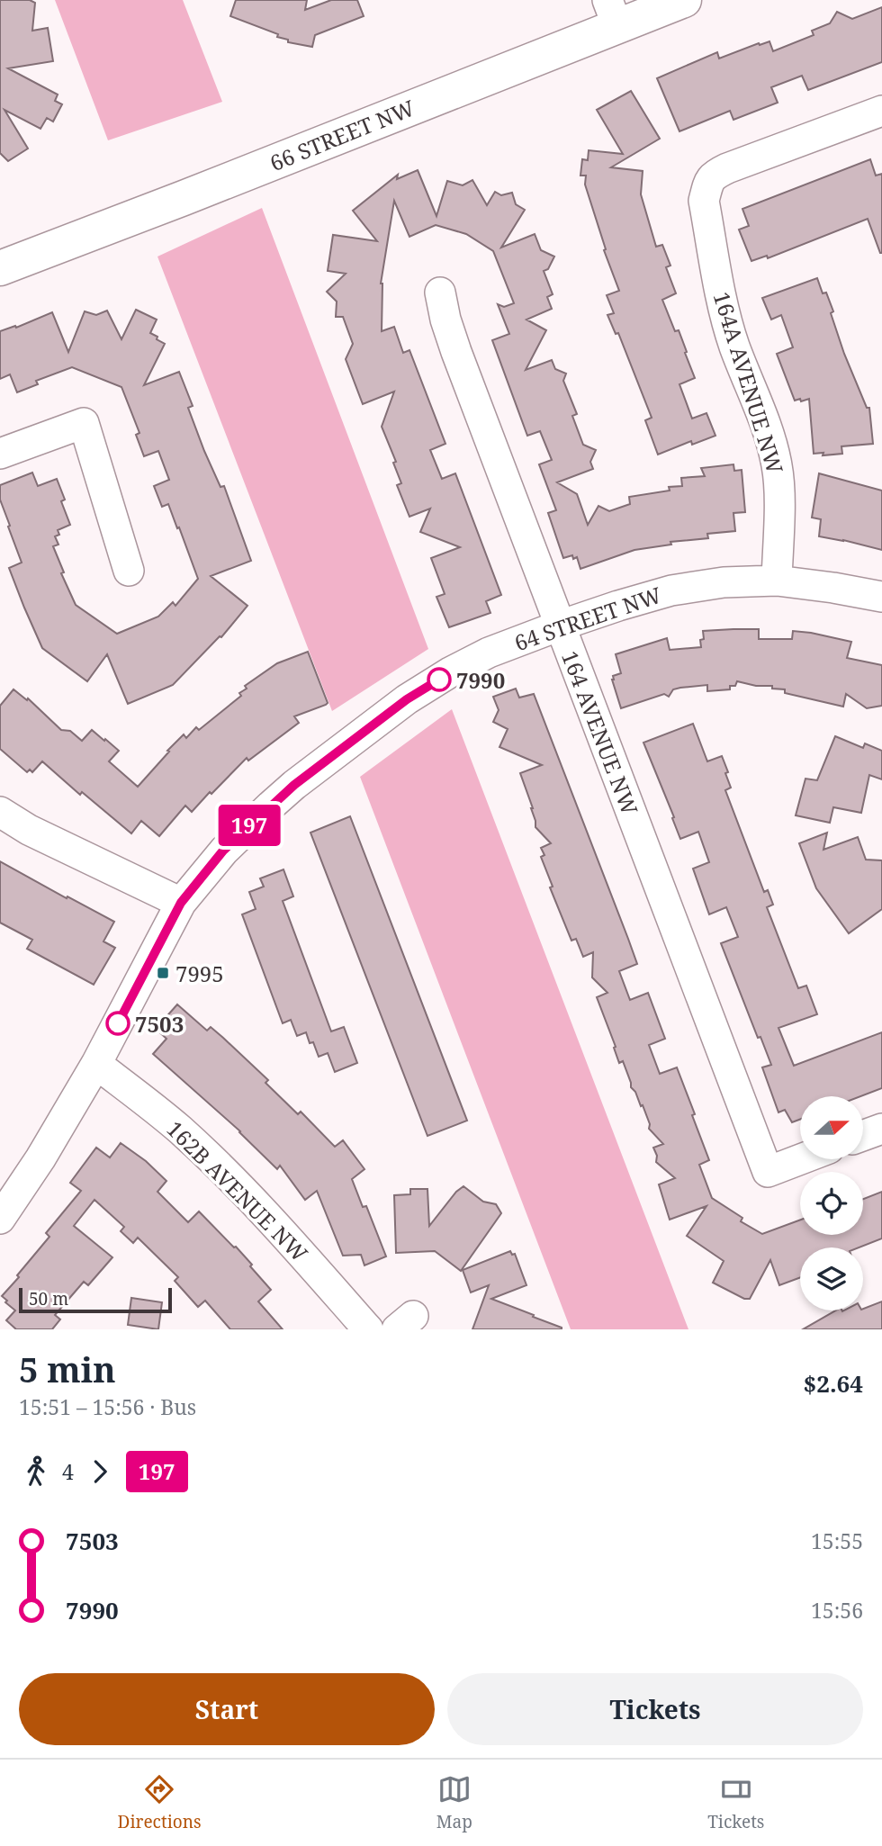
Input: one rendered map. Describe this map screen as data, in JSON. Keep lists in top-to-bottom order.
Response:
{
  "streets": {
    "main road": ["66 STREET NW"],
    "street": [
      "164A AVENUE NW",
      "64 STREET NW",
      "164 AVENUE NW",
      "162B AVENUE NW"
    ]
  },
  "crossings": [
    ["164A AVENUE NW", "64 STREET NW"],
    ["64 STREET NW", "164 AVENUE NW"],
    ["64 STREET NW", "162B AVENUE NW"]
  ],
  "places": {
    "other": ["7990", "7503"],
    "transit": ["7995"]
  },
  "lines": ["bus line 197"],
  "scale_bar": "50 m",
  "north": "right",
  "page": {
    "on_map": "197",
    "scale": "50 m",
    "heading": ["5 min", "15:51 – 15:56 · Bus", "$2.64"],
    "legs": ["4", "197"],
    "list": [
      {
        "name": "7503",
        "value": "15:55"
      },
      {
        "name": "7990",
        "value": "15:56"
      }
    ],
    "buttons": ["Start", "Tickets"],
    "tabs": ["Directions", "Map", "Tickets"]
  }
}
